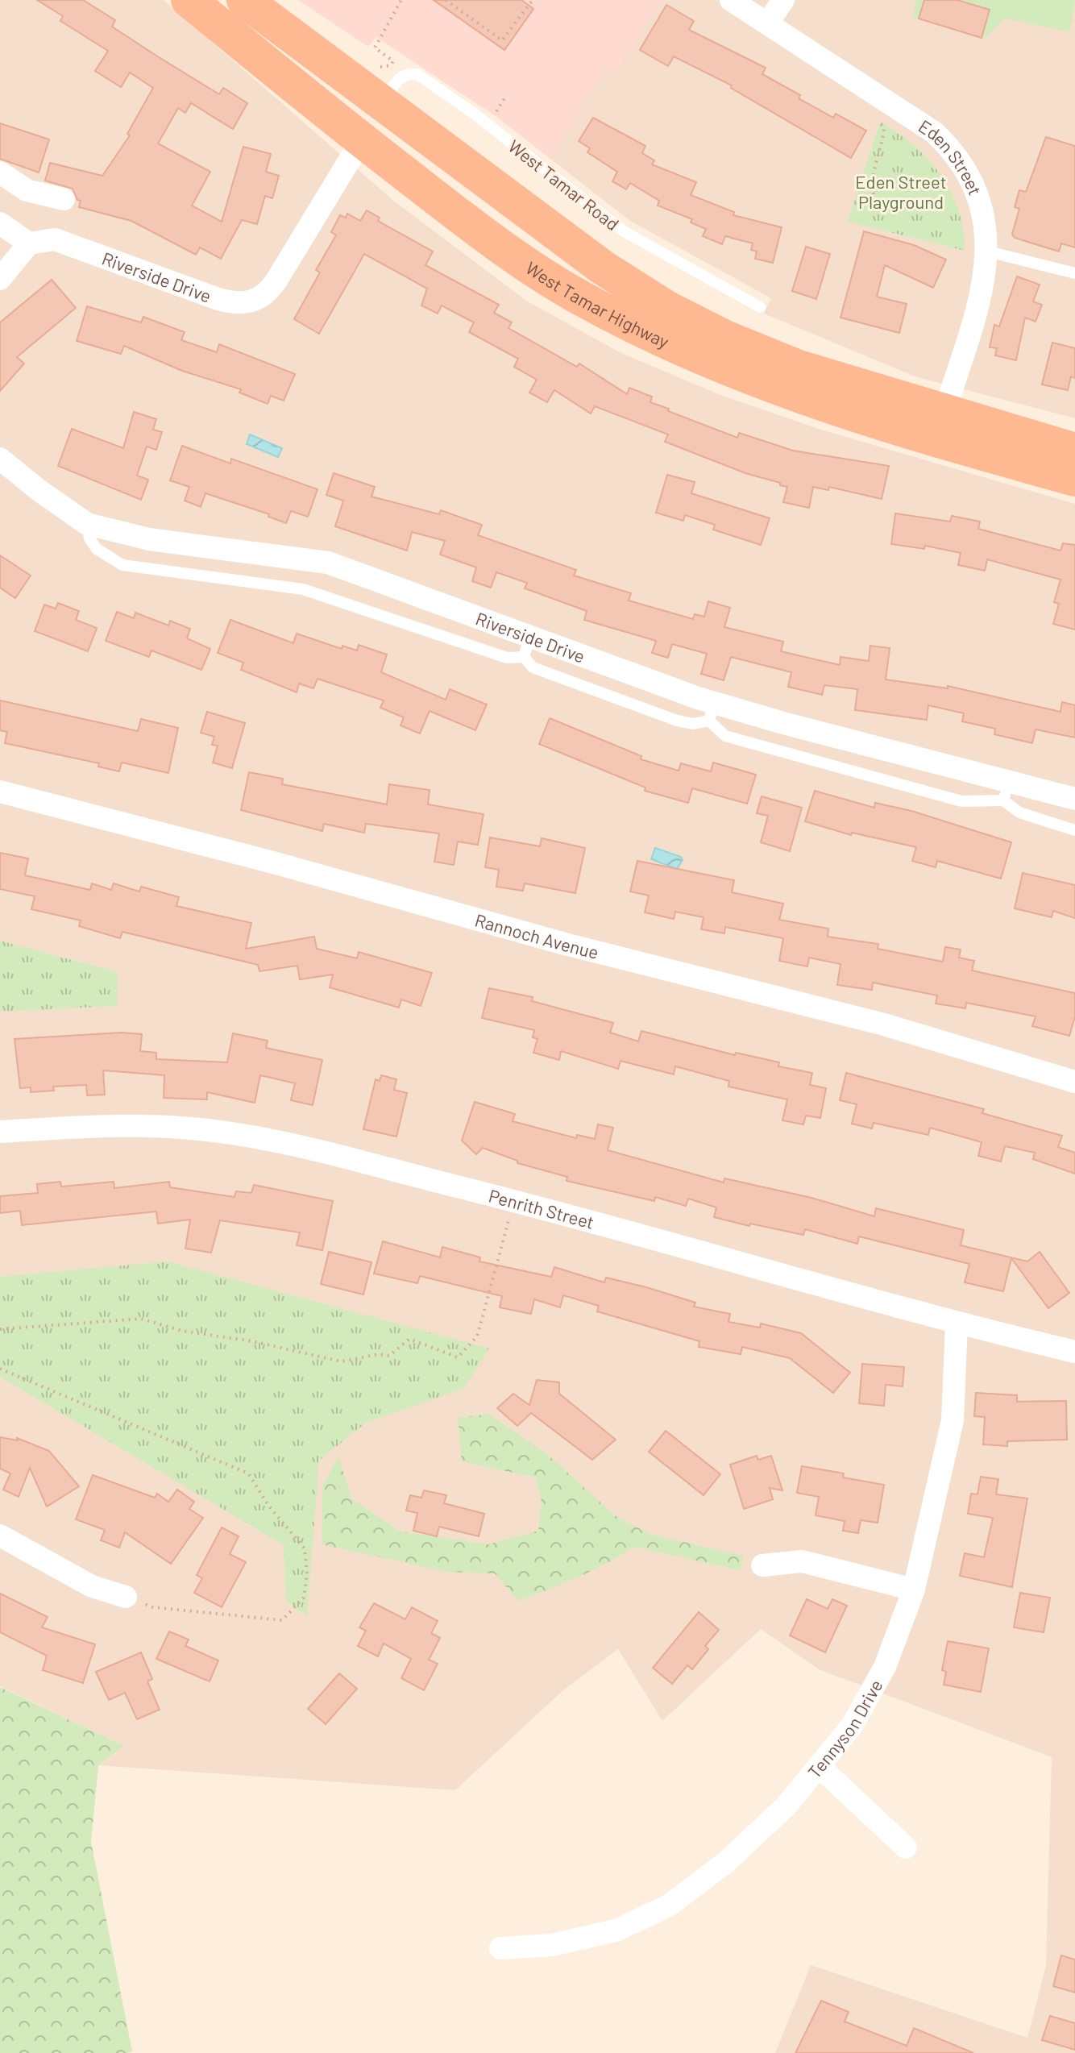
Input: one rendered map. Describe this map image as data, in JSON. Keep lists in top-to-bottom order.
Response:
{
  "streets": {
    "highway": ["West Tamar Highway"],
    "street": [
      "Eden Street",
      "Riverside Drive",
      "Rannoch Avenue",
      "Penrith Street",
      "Tennyson Drive"
    ],
    "lane": ["West Tamar Road"]
  },
  "crossings": [
    ["Eden Street", "West Tamar Highway"],
    ["West Tamar Road", "West Tamar Highway"],
    ["Riverside Drive", "West Tamar Highway"],
    ["Penrith Street", "Tennyson Drive"]
  ],
  "parks": ["Eden Street Playground"]
}
